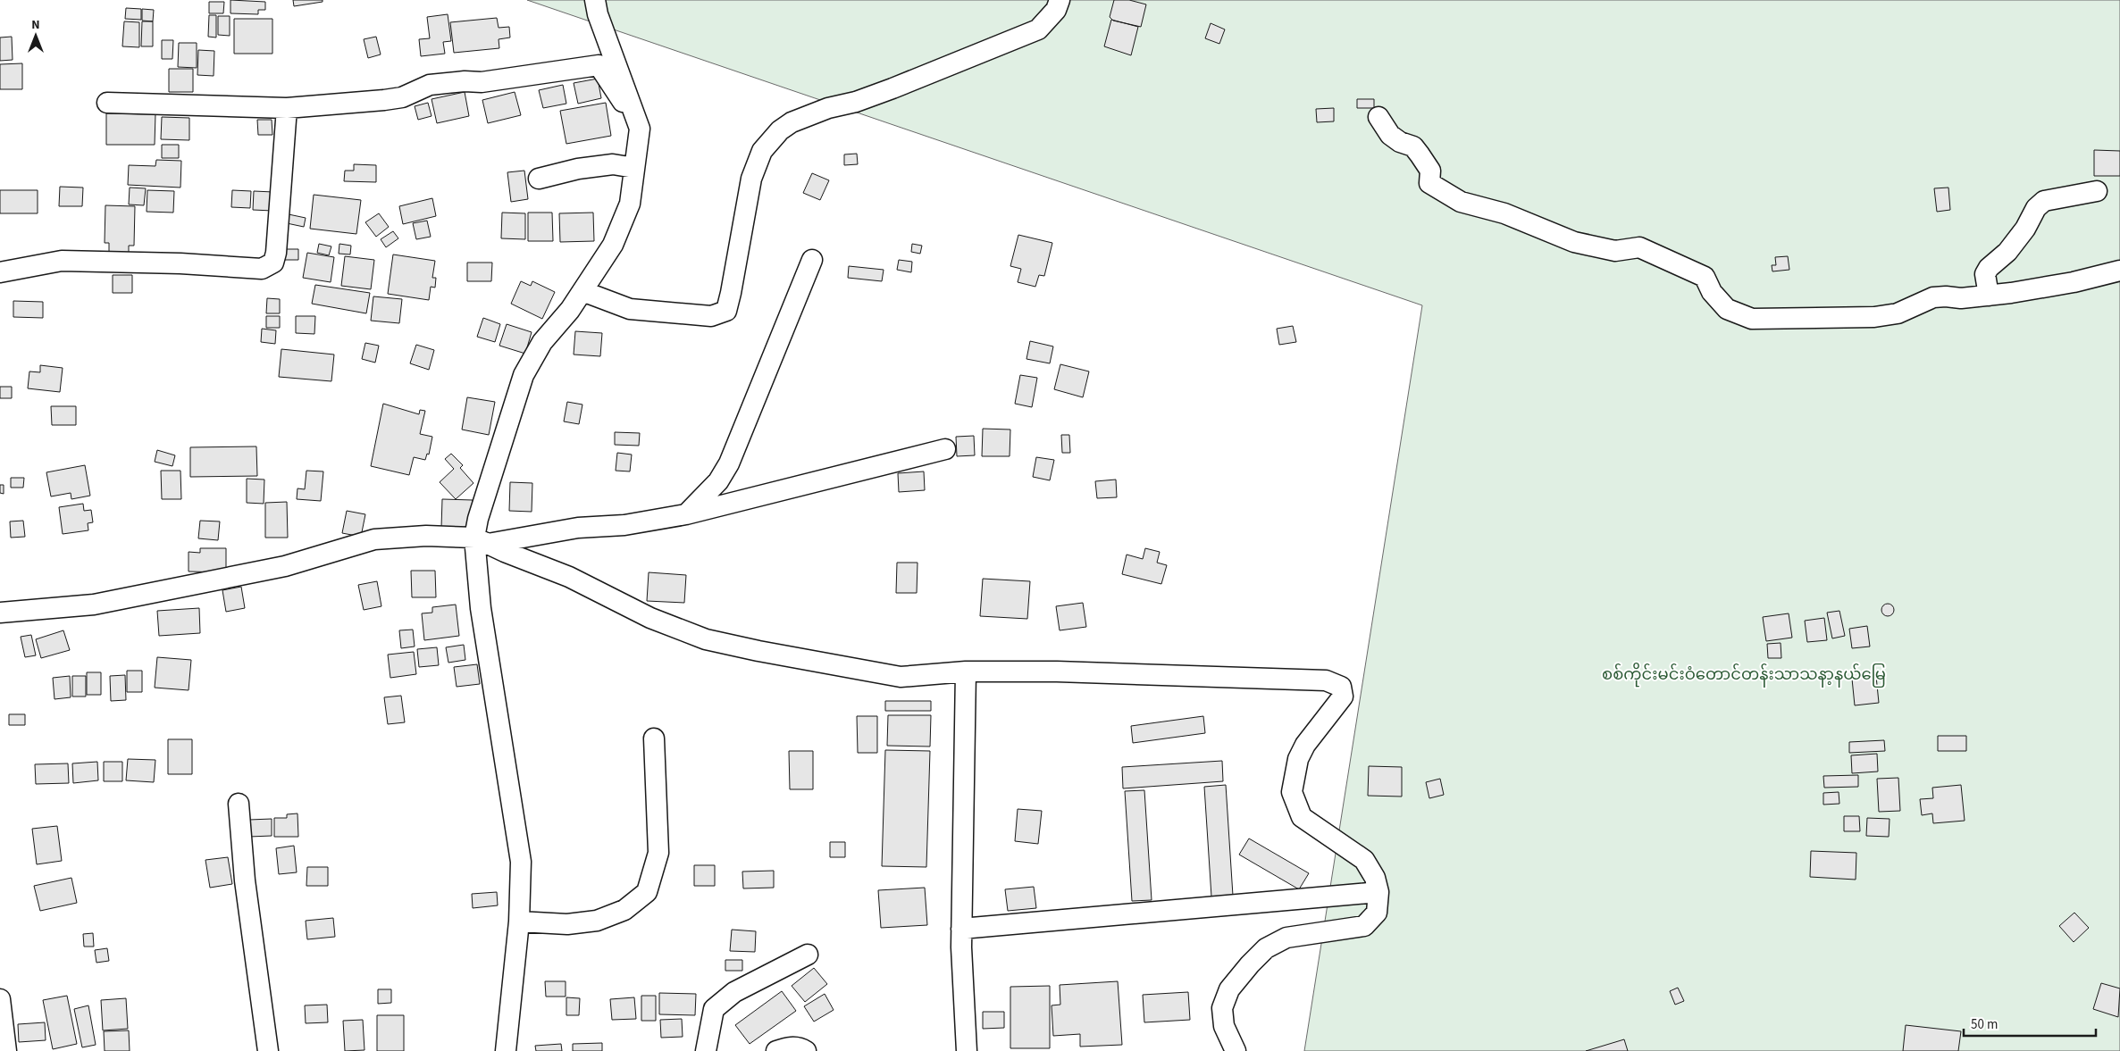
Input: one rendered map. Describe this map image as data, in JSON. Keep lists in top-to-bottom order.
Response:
{
  "parks": ["စစ်ကိုင်းမင်းဝံတောင်တန်းသာသနာ့နယ်မြေ"],
  "scale_bar": "50 m",
  "north": "top"
}
